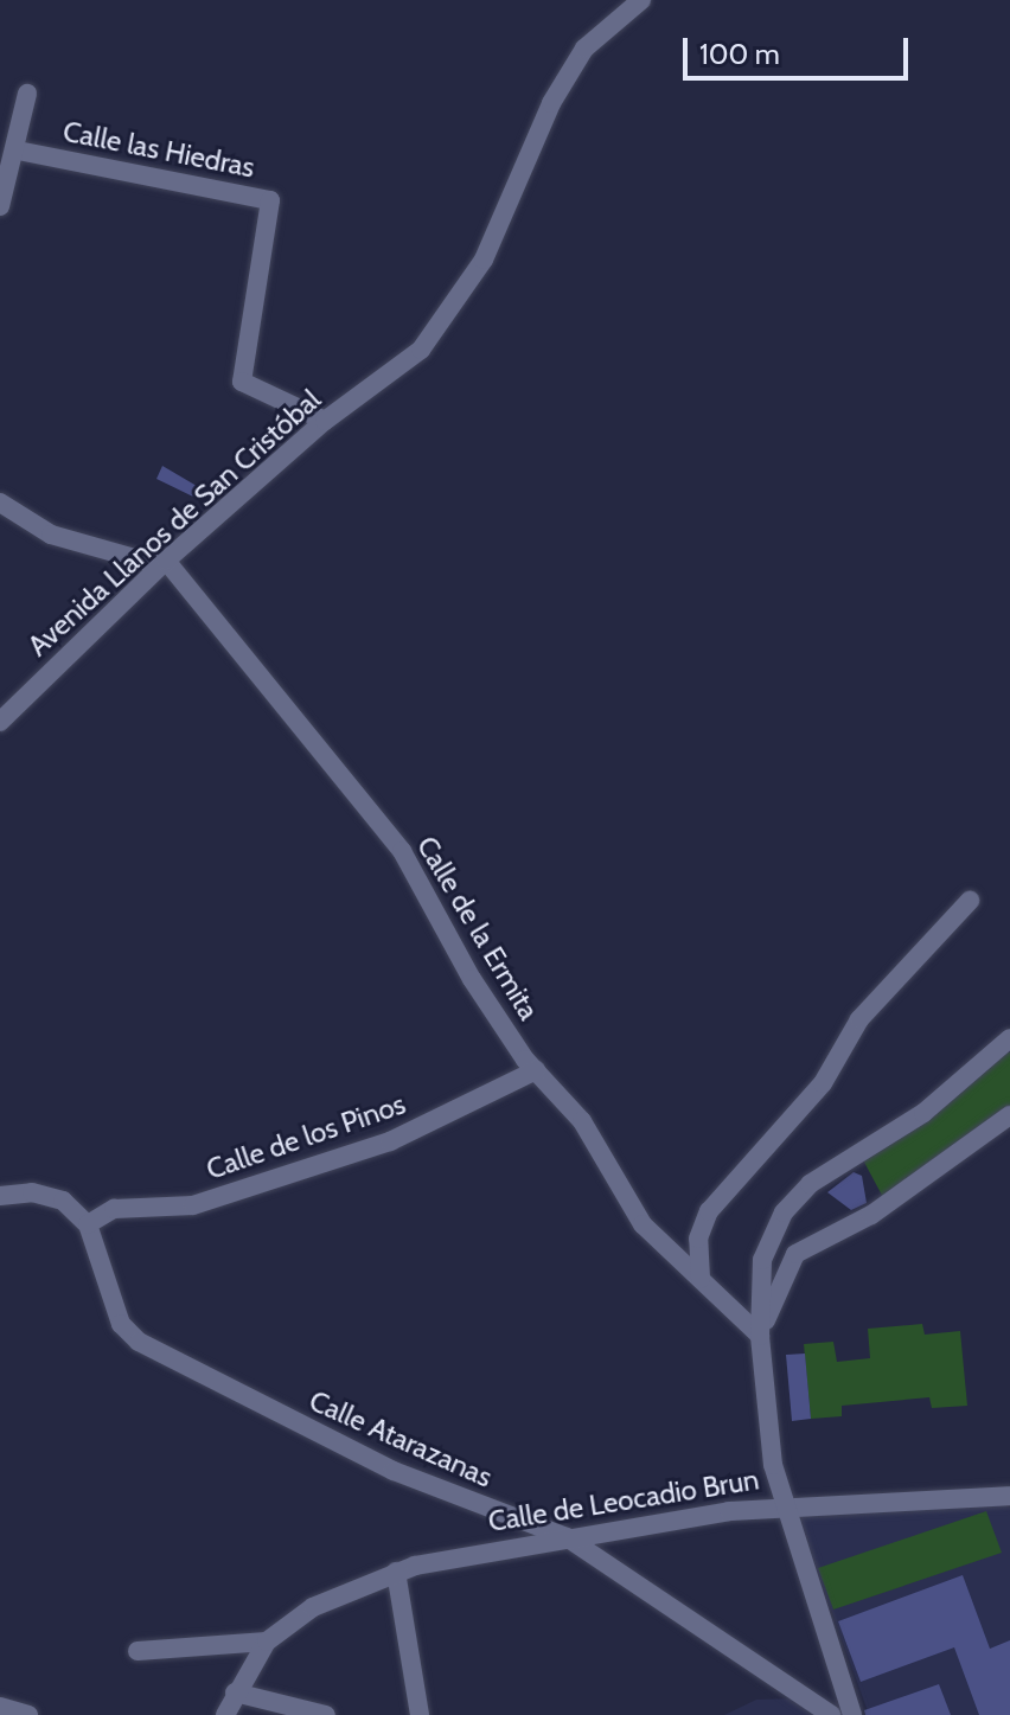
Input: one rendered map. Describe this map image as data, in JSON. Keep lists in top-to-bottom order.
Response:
{
  "streets": {
    "street": [
      "Calle las Hiedras",
      "Avenida Llanos de San Cristóbal",
      "Calle de la Ermita",
      "Calle de los Pinos",
      "Calle Atarazanas",
      "Calle de Leocadio Brun"
    ]
  },
  "crossings": [
    ["Calle las Hiedras", "Avenida Llanos de San Cristóbal"],
    ["Avenida Llanos de San Cristóbal", "Calle de la Ermita"],
    ["Calle de la Ermita", "Calle de los Pinos"],
    ["Calle de los Pinos", "Calle Atarazanas"],
    ["Calle Atarazanas", "Calle de Leocadio Brun"]
  ],
  "scale_bar": "100 m"
}
